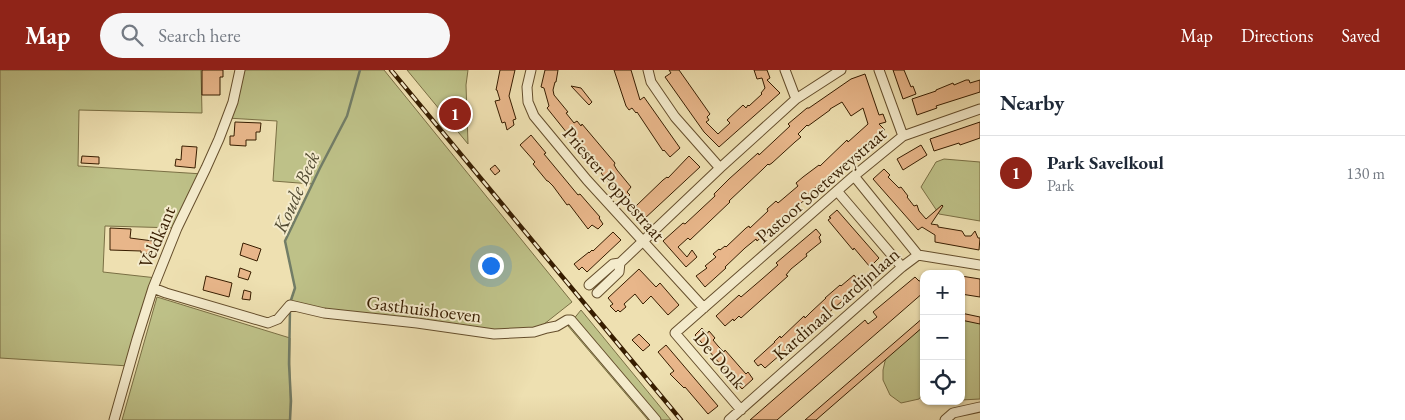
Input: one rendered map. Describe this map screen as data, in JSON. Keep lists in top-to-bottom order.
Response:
{
  "streets": {
    "street": [
      "Priester Poppestraat",
      "Pastoor Soeteweystraat",
      "Veldkant",
      "Kardinaal Cardijnlaan",
      "Gasthuishoeven",
      "De Donk"
    ]
  },
  "crossings": [
    ["Priester Poppestraat", "Pastoor Soeteweystraat"],
    ["Priester Poppestraat", "De Donk"],
    ["Pastoor Soeteweystraat", "De Donk"],
    ["Veldkant", "Gasthuishoeven"],
    ["Kardinaal Cardijnlaan", "De Donk"]
  ],
  "water": ["Koude Beek"],
  "page": {
    "header": "Map",
    "search": "Search here",
    "nav": ["Map", "Directions", "Saved"],
    "heading": "Nearby",
    "pins": "1",
    "list": [
      {
        "mark": "1",
        "name": "Park Savelkoul",
        "note": "Park",
        "value": "130 m"
      }
    ],
    "map_buttons": ["+", "−"]
  }
}
